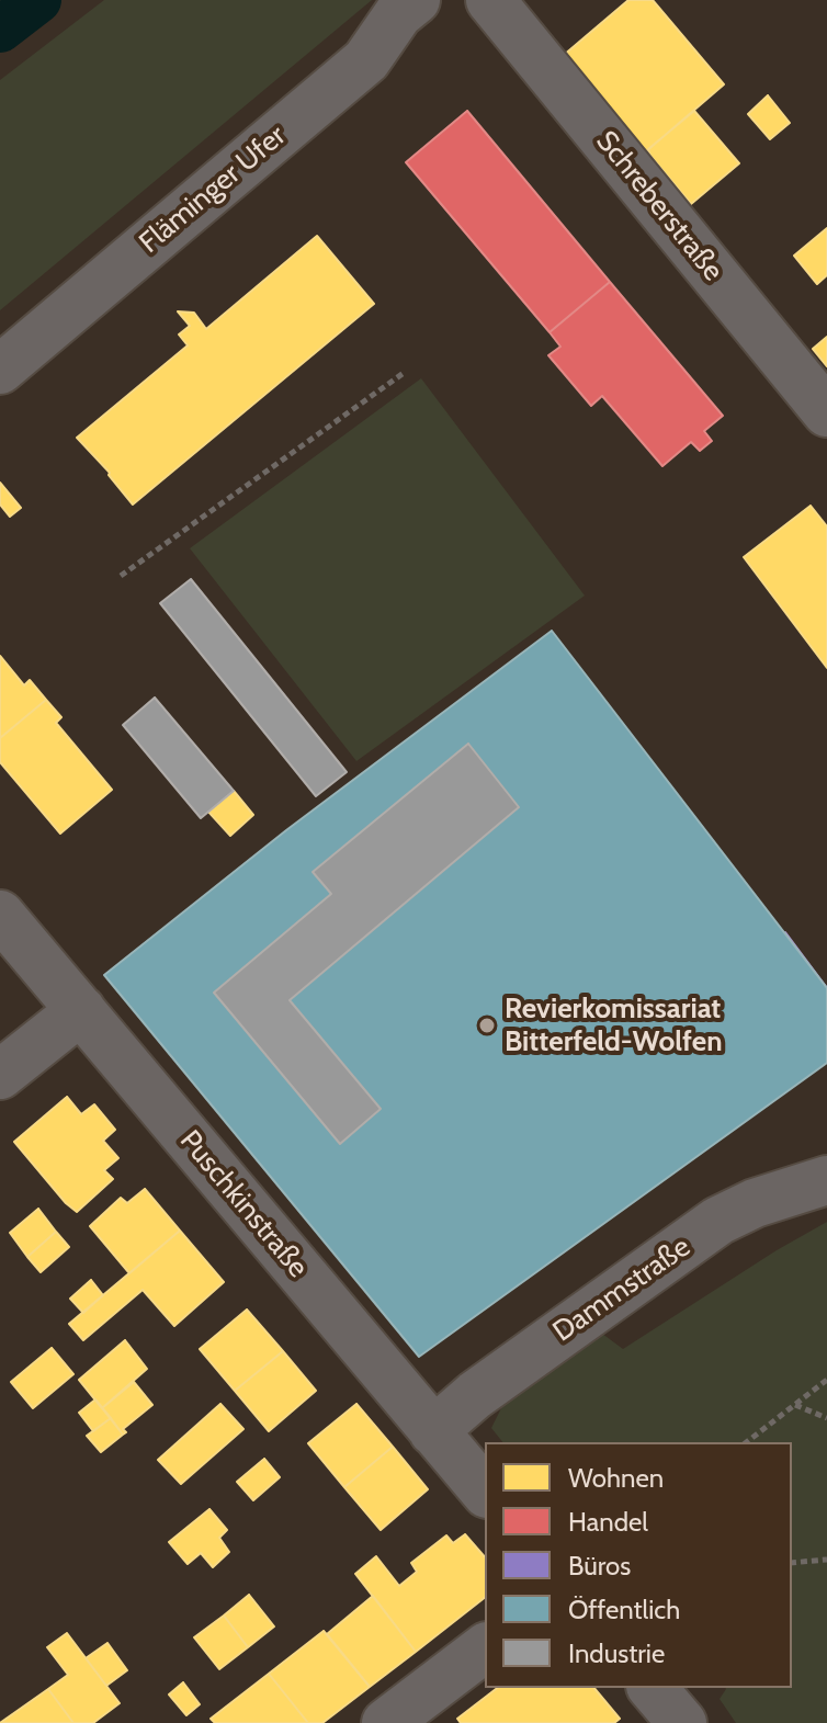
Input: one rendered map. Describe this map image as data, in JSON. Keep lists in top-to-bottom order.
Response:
{
  "streets": {
    "street": [
      "Fläminger Ufer",
      "Schreberstraße",
      "Puschkinstraße",
      "Dammstraße"
    ]
  },
  "crossings": [
    ["Puschkinstraße", "Dammstraße"]
  ],
  "places": ["Revierkomissariat Bitterfeld-Wolfen"],
  "legend": [
    "Wohnen",
    "Handel",
    "Büros",
    "Öffentlich",
    "Industrie"
  ]
}
